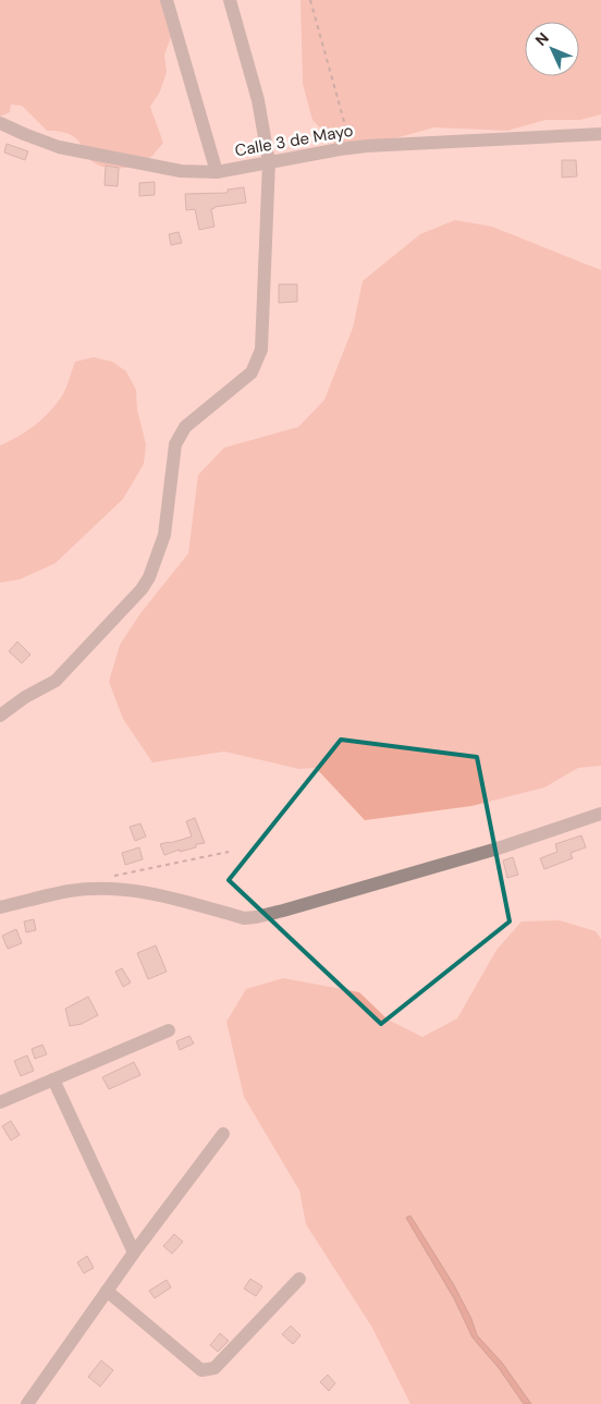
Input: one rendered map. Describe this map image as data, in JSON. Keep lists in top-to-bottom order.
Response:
{
  "streets": {
    "street": ["Calle 3 de Mayo"]
  },
  "north": "top left"
}
